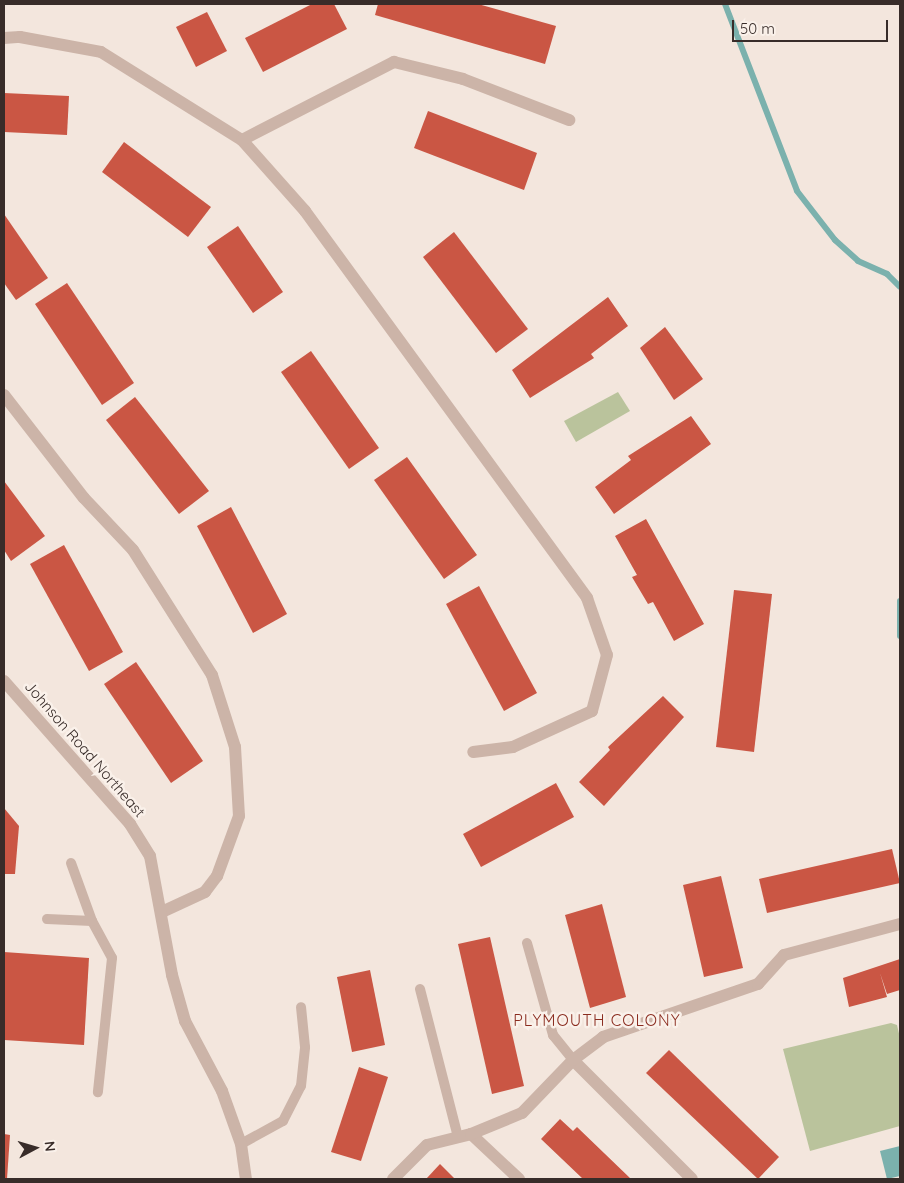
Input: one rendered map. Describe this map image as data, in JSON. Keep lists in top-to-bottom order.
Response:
{
  "streets": {
    "street": ["Johnson Road Northeast"]
  },
  "districts": ["PLYMOUTH COLONY"],
  "scale_bar": "50 m",
  "north": "right"
}
